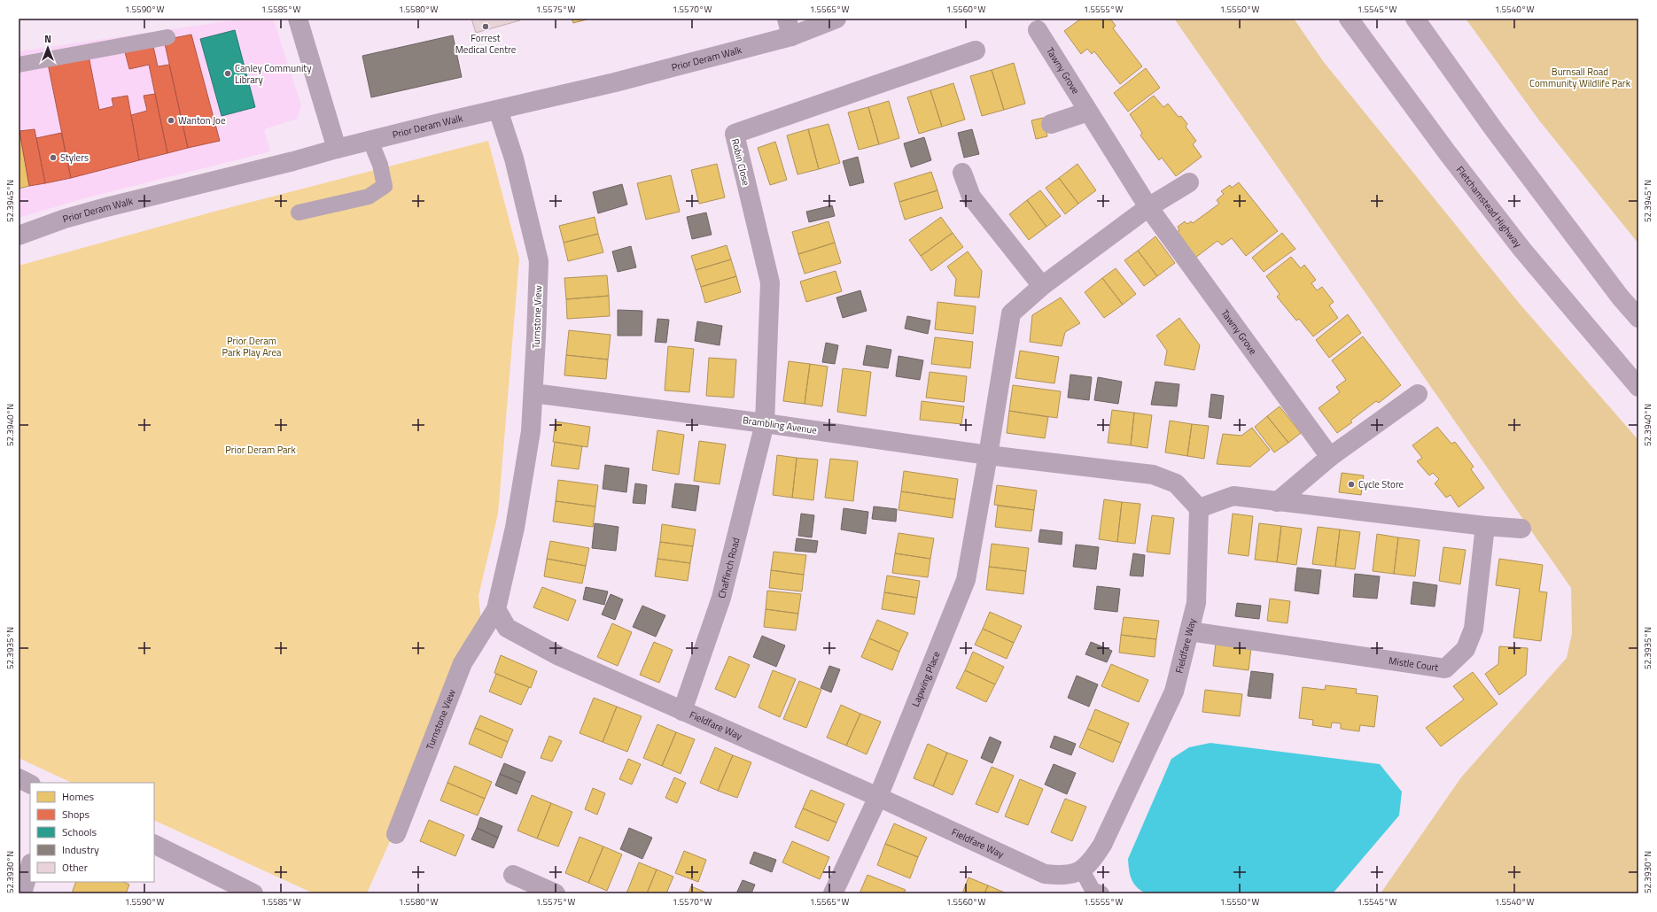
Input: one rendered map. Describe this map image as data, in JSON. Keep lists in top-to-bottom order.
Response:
{
  "streets": {
    "highway": ["Fletchamstead Highway"],
    "street": [
      "Prior Deram Walk",
      "Tawny Grove",
      "Robin Close",
      "Turnstone View",
      "Brambling Avenue",
      "Chaffinch Road",
      "Fieldfare Way",
      "Mistle Court",
      "Lapwing Place"
    ]
  },
  "crossings": [
    ["Prior Deram Walk", "Turnstone View"],
    ["Robin Close", "Brambling Avenue"],
    ["Robin Close", "Chaffinch Road"],
    ["Turnstone View", "Brambling Avenue"],
    ["Turnstone View", "Fieldfare Way"],
    ["Brambling Avenue", "Chaffinch Road"],
    ["Brambling Avenue", "Fieldfare Way"],
    ["Brambling Avenue", "Lapwing Place"],
    ["Chaffinch Road", "Fieldfare Way"],
    ["Fieldfare Way", "Mistle Court"],
    ["Fieldfare Way", "Lapwing Place"]
  ],
  "parks": ["Burnsall Road Community Wildlife Park", "Prior Deram Park Play Area", "Prior Deram Park"],
  "places": [
    "Forrest Medical Centre",
    "Canley Community Library",
    "Wanton Joe",
    "Stylers",
    "Cycle Store"
  ],
  "legend": [
    "Homes",
    "Shops",
    "Schools",
    "Industry",
    "Other"
  ],
  "north": "top",
  "coordinates": [
    "1.5590°W",
    "1.5585°W",
    "1.5580°W",
    "1.5575°W",
    "1.5570°W",
    "1.5565°W",
    "1.5560°W",
    "1.5555°W",
    "1.5550°W",
    "1.5545°W",
    "1.5540°W",
    "52.3945°N",
    "52.3940°N",
    "52.3935°N",
    "52.3930°N"
  ]
}
